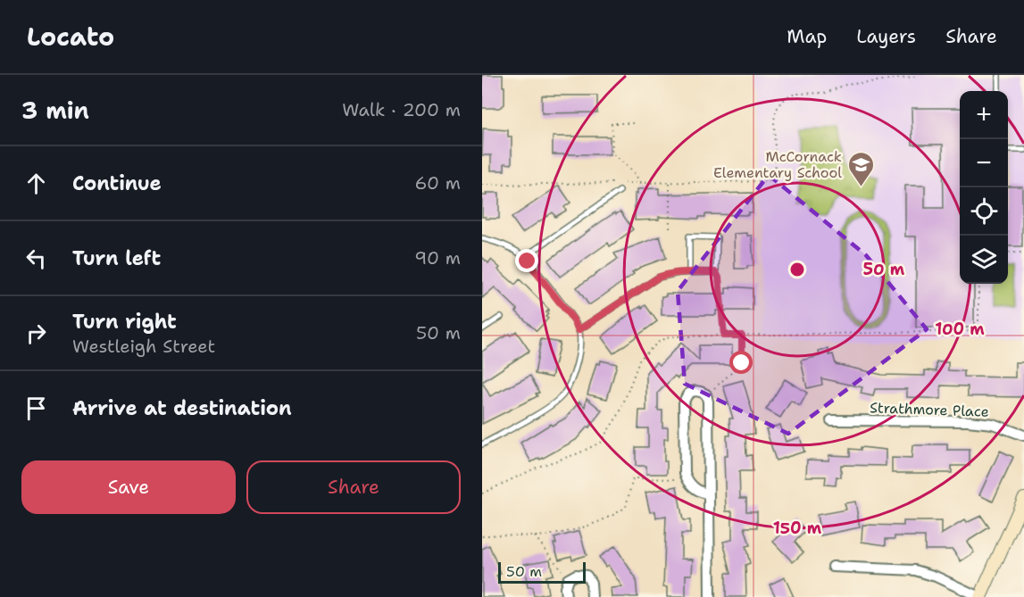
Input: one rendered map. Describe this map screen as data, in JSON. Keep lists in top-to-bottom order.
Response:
{
  "streets": {
    "street": ["Strathmore Place"]
  },
  "places": {
    "school or university": ["McCornack Elementary School"]
  },
  "scale_bar": "50 m",
  "page": {
    "header": "Locato",
    "nav": ["Map", "Layers", "Share"],
    "heading": ["3 min", "Walk · 200 m"],
    "map_buttons": ["+", "−"],
    "list": [
      ["Continue", "60 m"],
      ["Turn left", "90 m"],
      ["Turn right", "Westleigh Street", "50 m"],
      "Arrive at destination"
    ],
    "buttons": ["Save", "Share"],
    "scale": "50 m"
  },
  "rings": ["50 m", "100 m", "150 m"]
}
